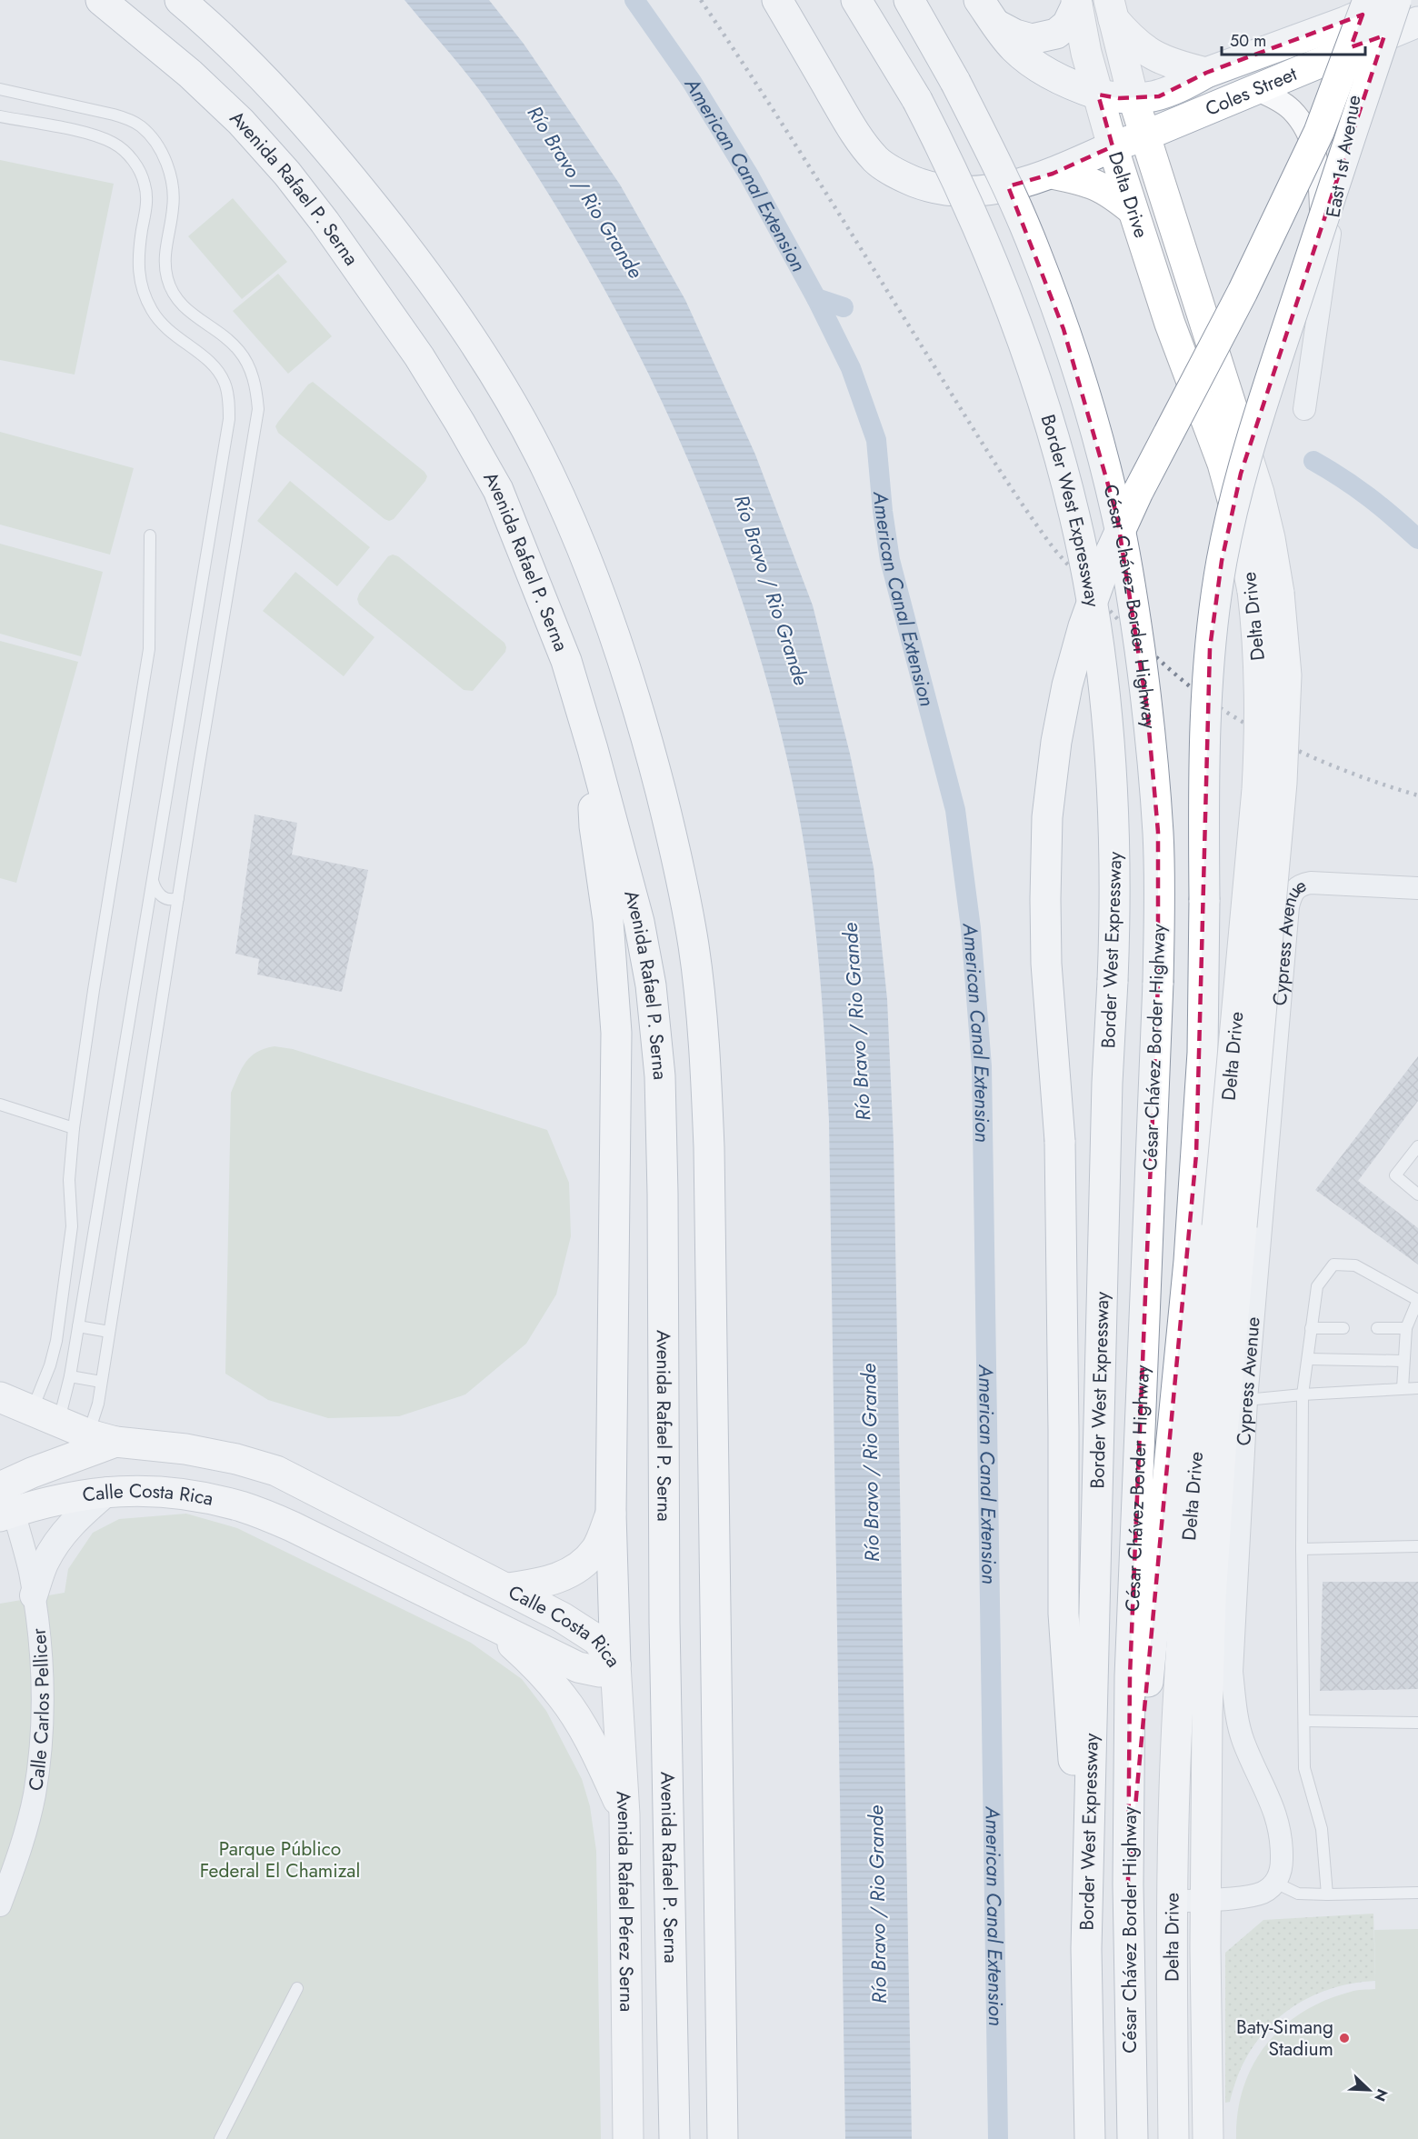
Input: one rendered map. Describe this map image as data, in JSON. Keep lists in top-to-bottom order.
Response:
{
  "streets": {
    "main road": [
      "Coles Street",
      "Avenida Rafael P. Serna",
      "Delta Drive",
      "Border West Expressway",
      "César Chávez Border Highway",
      "Calle Costa Rica",
      "Avenida Rafael Pérez Serna"
    ],
    "street": ["East 1st Avenue", "Cypress Avenue", "Calle Carlos Pellicer"]
  },
  "crossings": [
    ["Coles Street", "East 1st Avenue"],
    ["Coles Street", "Delta Drive"],
    ["Avenida Rafael P. Serna", "Avenida Rafael Pérez Serna"],
    ["Calle Costa Rica", "Calle Carlos Pellicer"],
    ["Calle Costa Rica", "Avenida Rafael Pérez Serna"]
  ],
  "water": ["American Canal Extension", "Río Bravo / Rio Grande"],
  "parks": ["Parque Público Federal El Chamizal"],
  "places": ["Baty-Simang Stadium"],
  "scale_bar": "50 m",
  "north": "bottom right"
}
